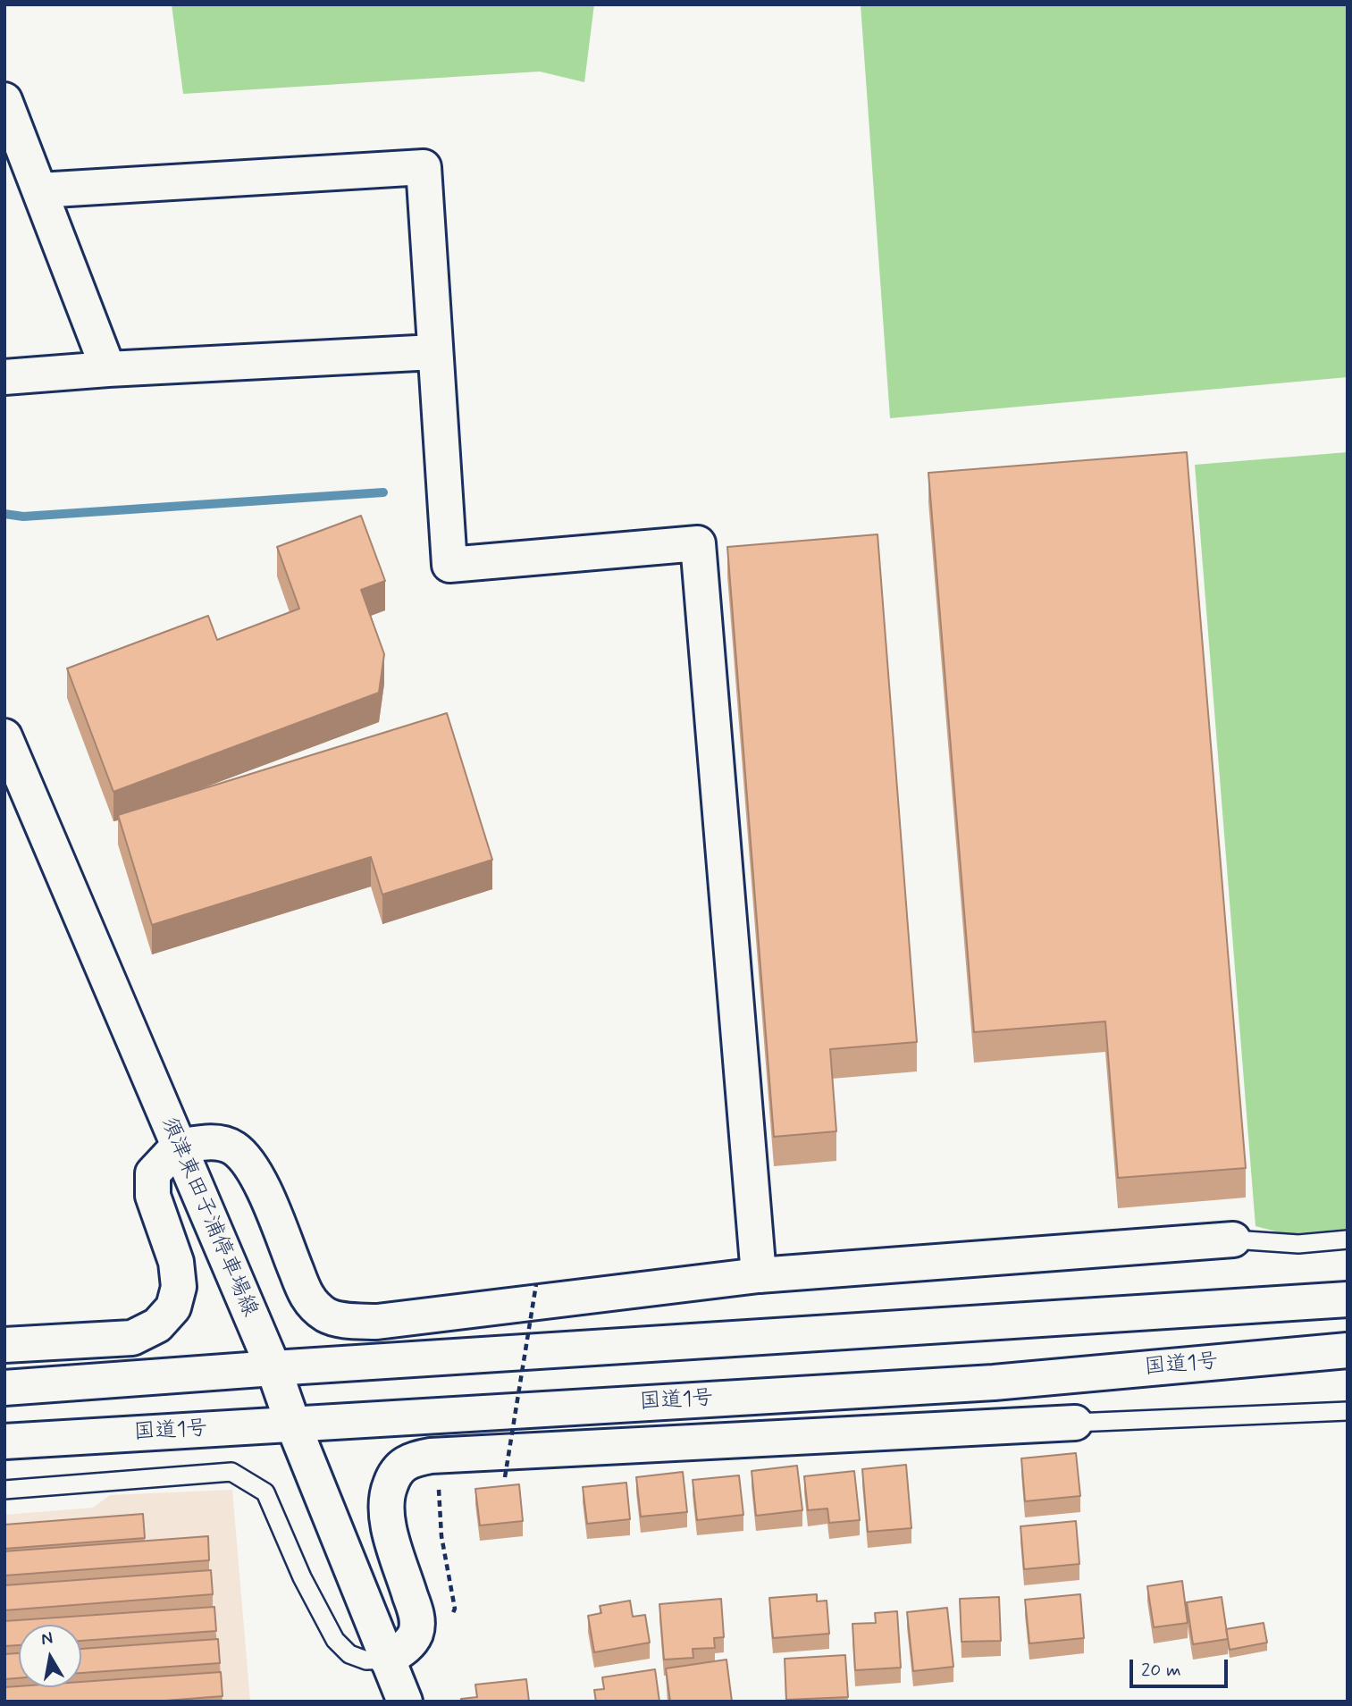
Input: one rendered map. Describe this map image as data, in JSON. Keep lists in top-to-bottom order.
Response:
{
  "streets": {
    "main road": ["須津東田子浦停車場線", "国道1号"]
  },
  "crossings": [
    ["須津東田子浦停車場線", "国道1号"]
  ],
  "scale_bar": "20 m",
  "north": "top"
}
